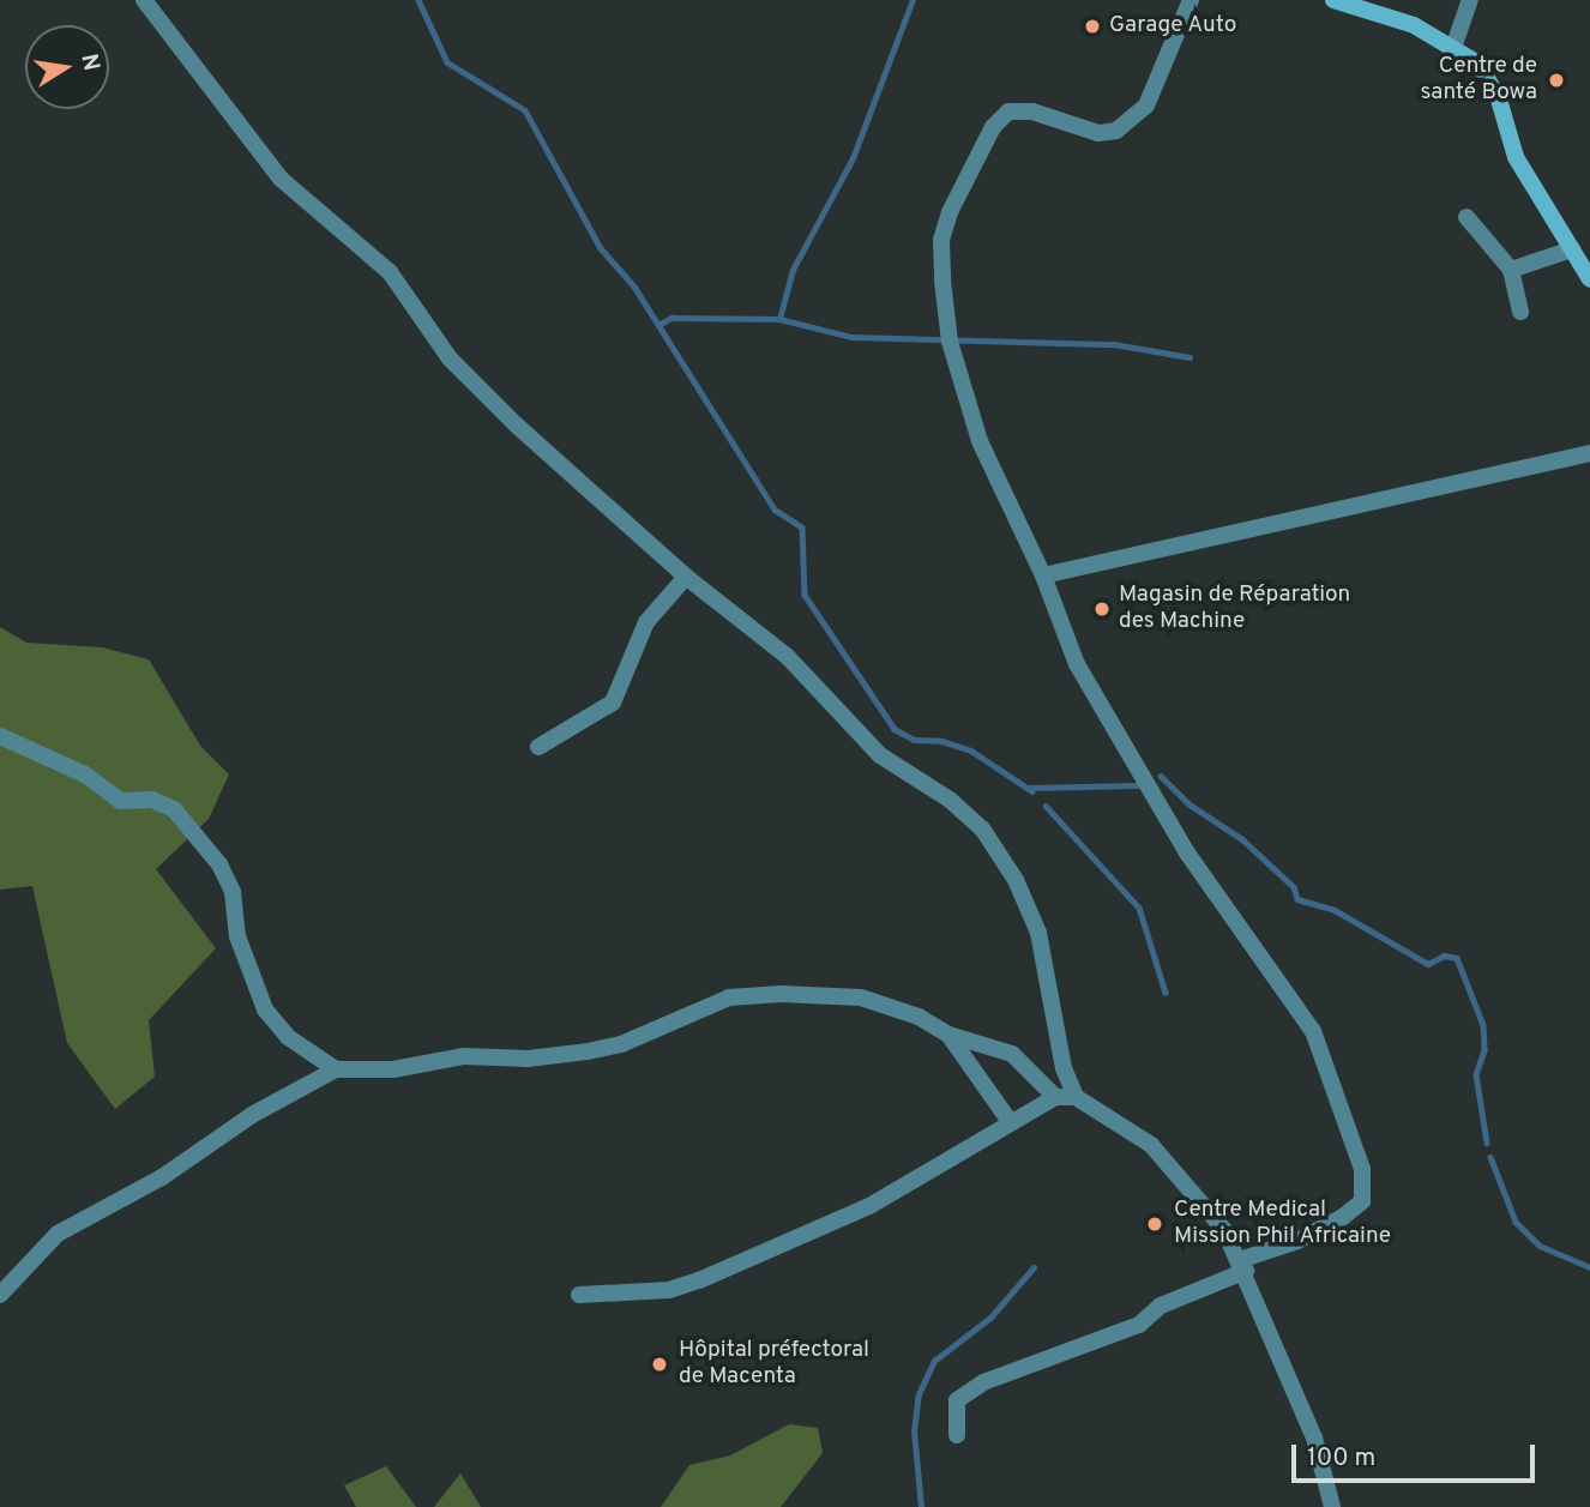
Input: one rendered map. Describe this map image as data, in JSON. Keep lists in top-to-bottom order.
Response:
{
  "places": [
    "Garage Auto",
    "Centre de santé Bowa",
    "Magasin de Réparation des Machine",
    "Centre Medical Mission Phil Africaine",
    "Hôpital préfectoral de Macenta"
  ],
  "scale_bar": "100 m",
  "north": "right"
}
